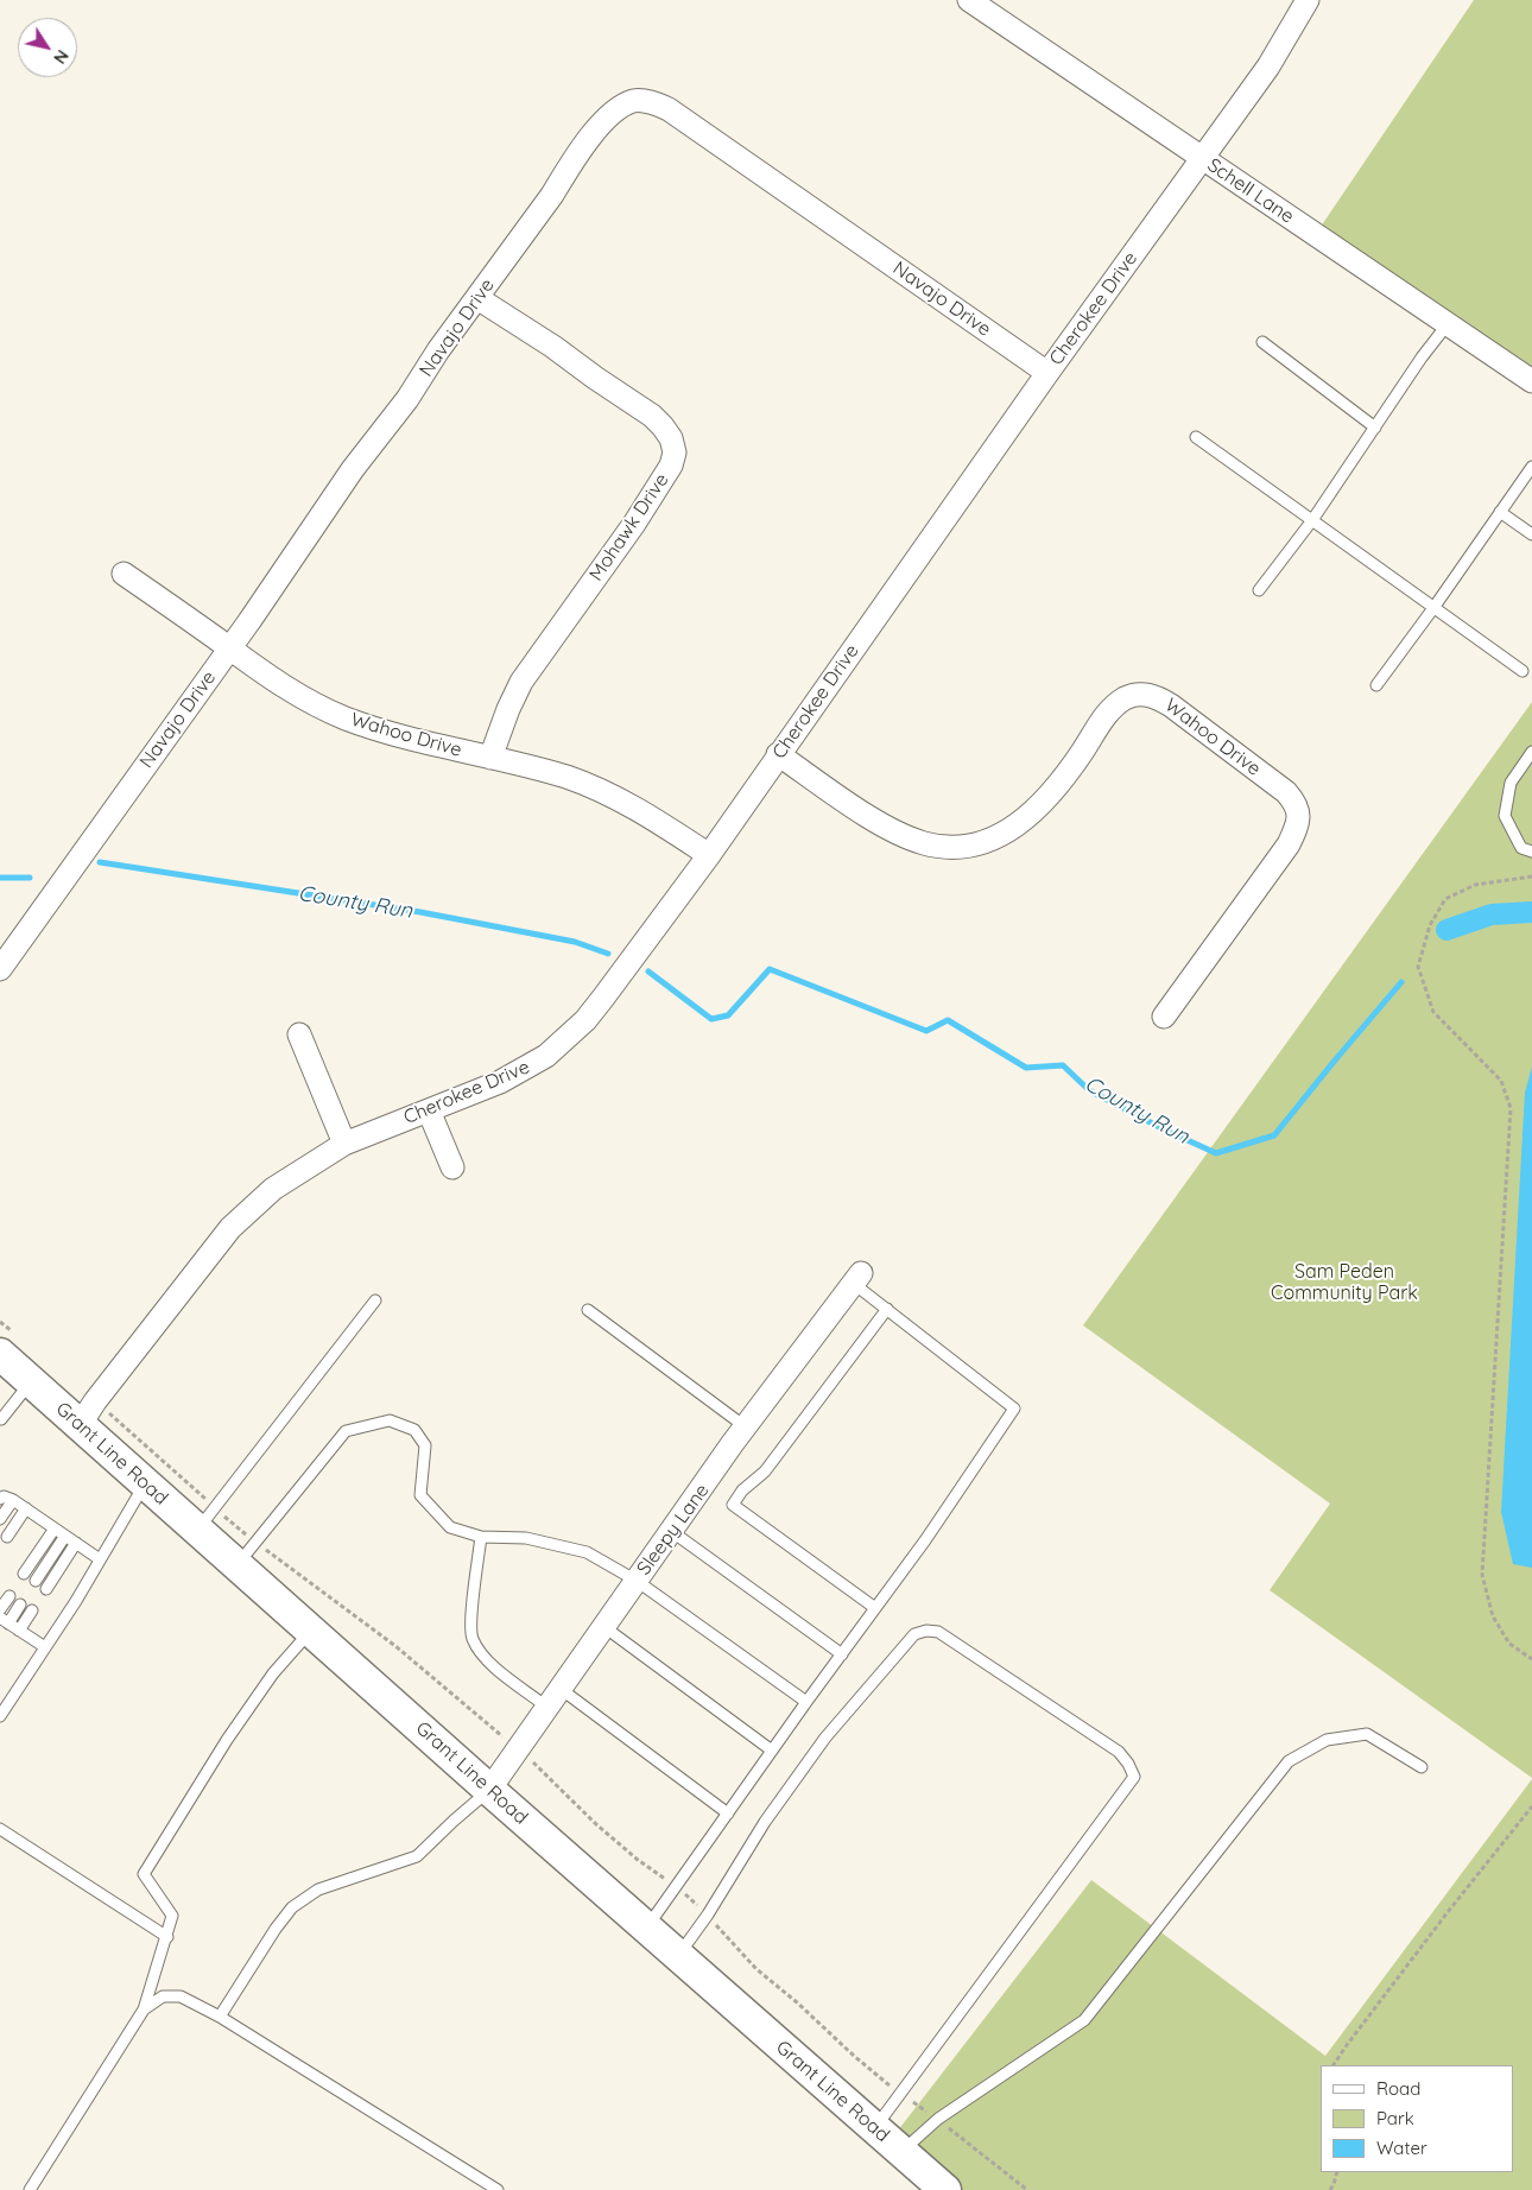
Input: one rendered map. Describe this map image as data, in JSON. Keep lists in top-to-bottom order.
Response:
{
  "streets": {
    "main road": ["Grant Line Road"],
    "street": [
      "Schell Lane",
      "Navajo Drive",
      "Cherokee Drive",
      "Mohawk Drive",
      "Wahoo Drive",
      "Sleepy Lane"
    ]
  },
  "crossings": [
    ["Schell Lane", "Cherokee Drive"],
    ["Navajo Drive", "Cherokee Drive"],
    ["Navajo Drive", "Mohawk Drive"],
    ["Navajo Drive", "Wahoo Drive"],
    ["Cherokee Drive", "Wahoo Drive"],
    ["Cherokee Drive", "Grant Line Road"],
    ["Mohawk Drive", "Wahoo Drive"],
    ["Grant Line Road", "Sleepy Lane"]
  ],
  "water": ["County Run"],
  "parks": ["Sam Peden Community Park"],
  "legend": ["Road", "Park", "Water"],
  "north": "bottom right"
}
